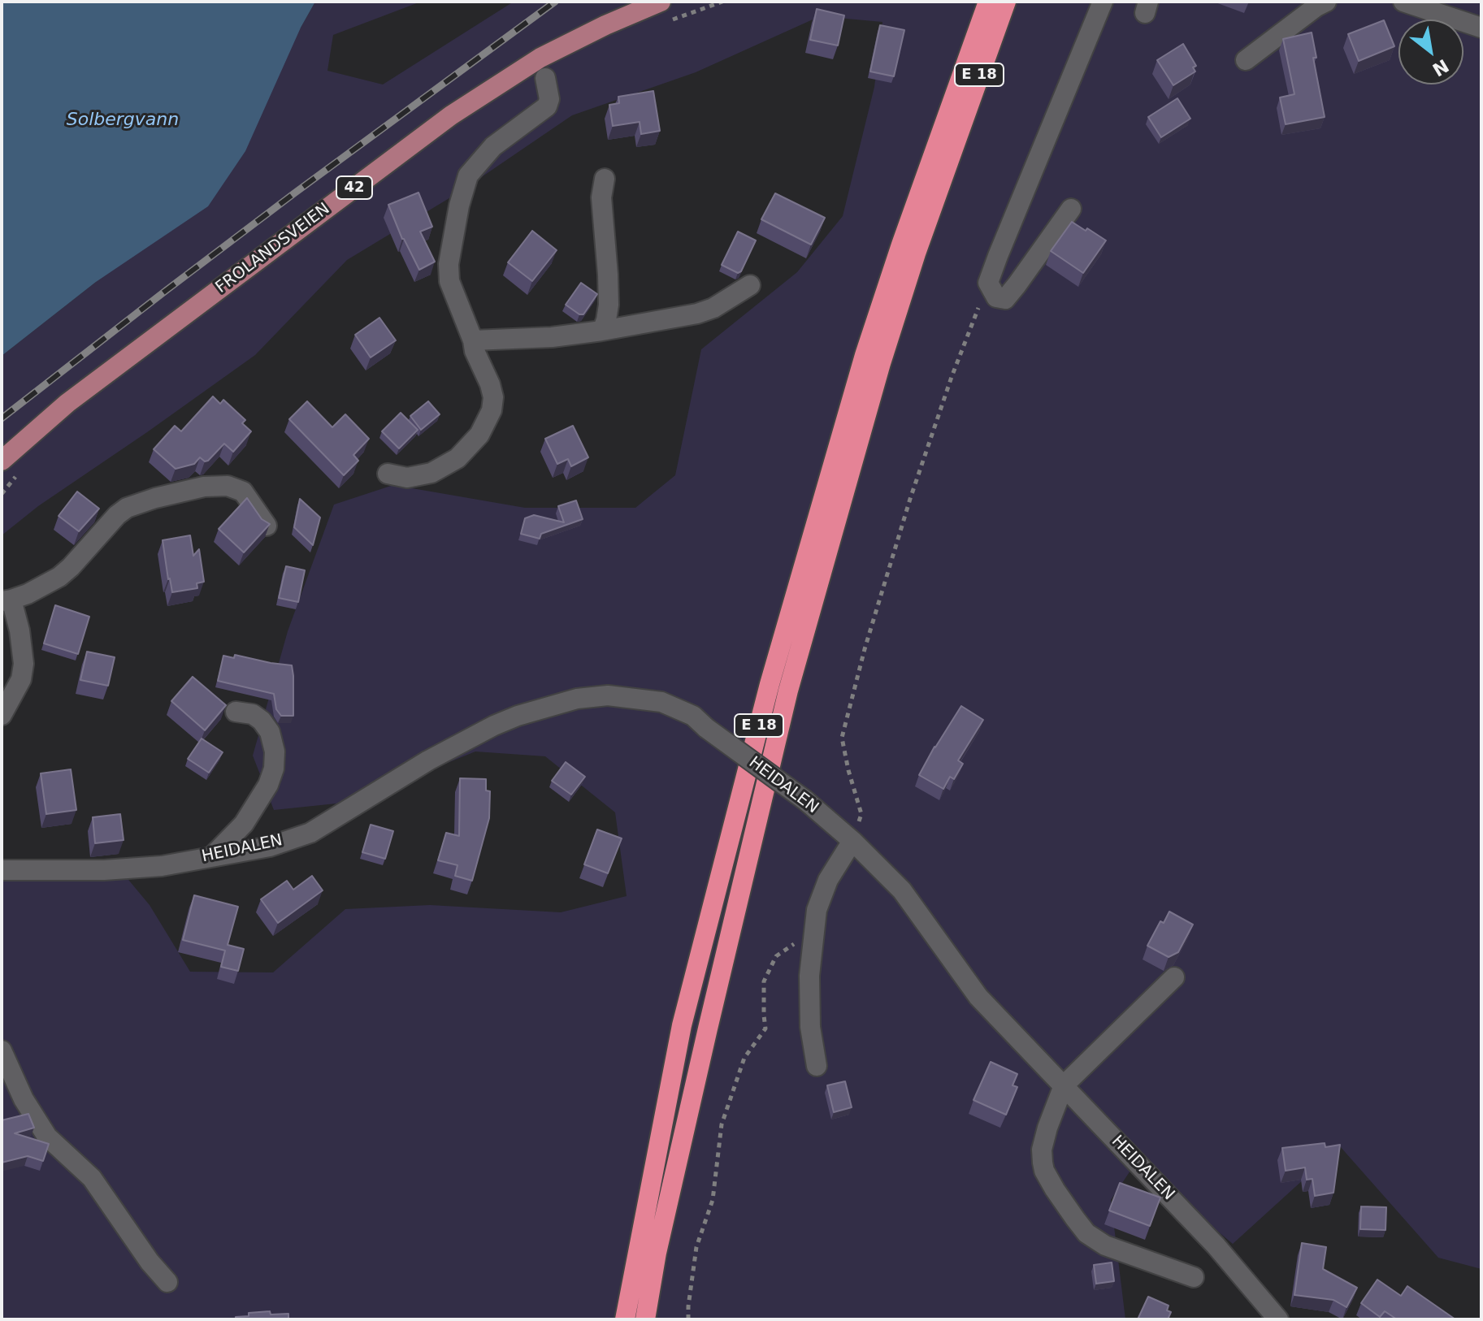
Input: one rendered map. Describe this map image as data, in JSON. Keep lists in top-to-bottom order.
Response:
{
  "streets": {
    "highway": ["E 18"],
    "main road": ["42", "FROLANDSVEIEN"],
    "street": ["HEIDALEN"]
  },
  "water": ["Solbergvann"],
  "north": "bottom right"
}
